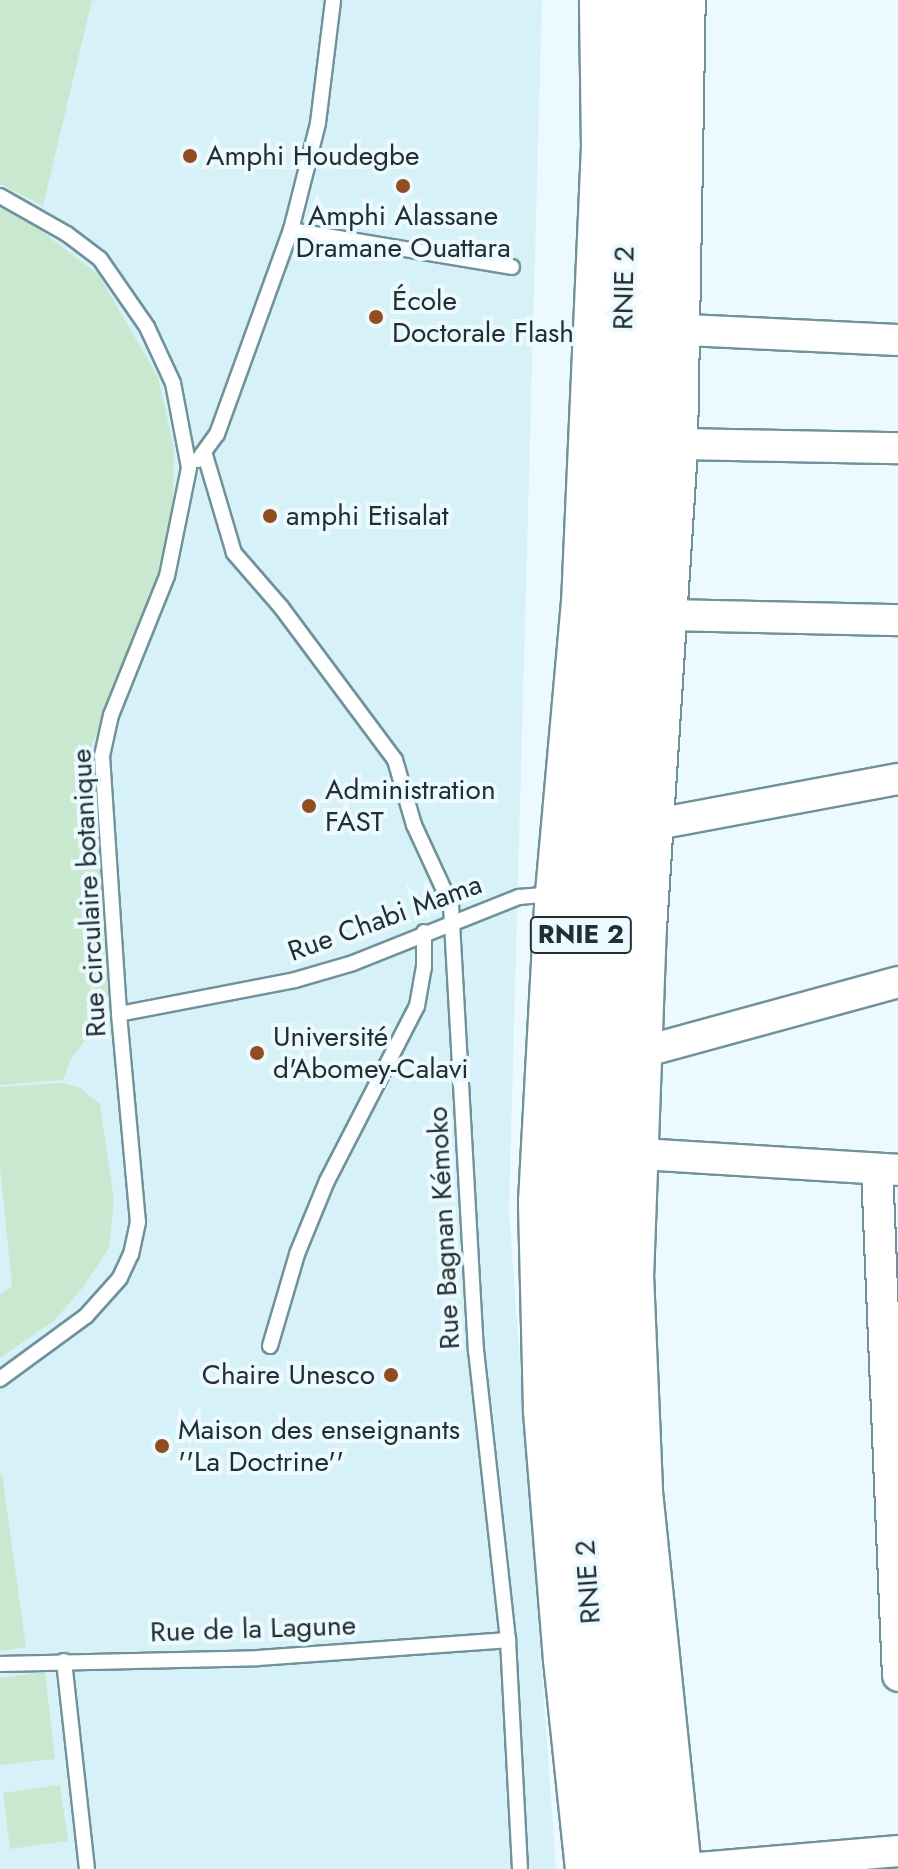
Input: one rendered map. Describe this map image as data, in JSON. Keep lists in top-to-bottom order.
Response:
{
  "streets": {
    "highway": ["RNIE 2"],
    "lane": [
      "Rue circulaire botanique",
      "Rue Chabi Mama",
      "Rue Bagnan Kémoko",
      "Rue de la Lagune"
    ]
  },
  "crossings": [
    ["RNIE 2", "Rue Chabi Mama"],
    ["Rue circulaire botanique", "Rue Chabi Mama"],
    ["Rue Chabi Mama", "Rue Bagnan Kémoko"],
    ["Rue Bagnan Kémoko", "Rue de la Lagune"]
  ],
  "places": [
    "Amphi Houdegbe",
    "Amphi Alassane Dramane Ouattara",
    "École Doctorale Flash",
    "amphi Etisalat",
    "Administration FAST",
    "Université d'Abomey-Calavi",
    "Chaire Unesco",
    "Maison des enseignants ''La Doctrine''"
  ]
}
